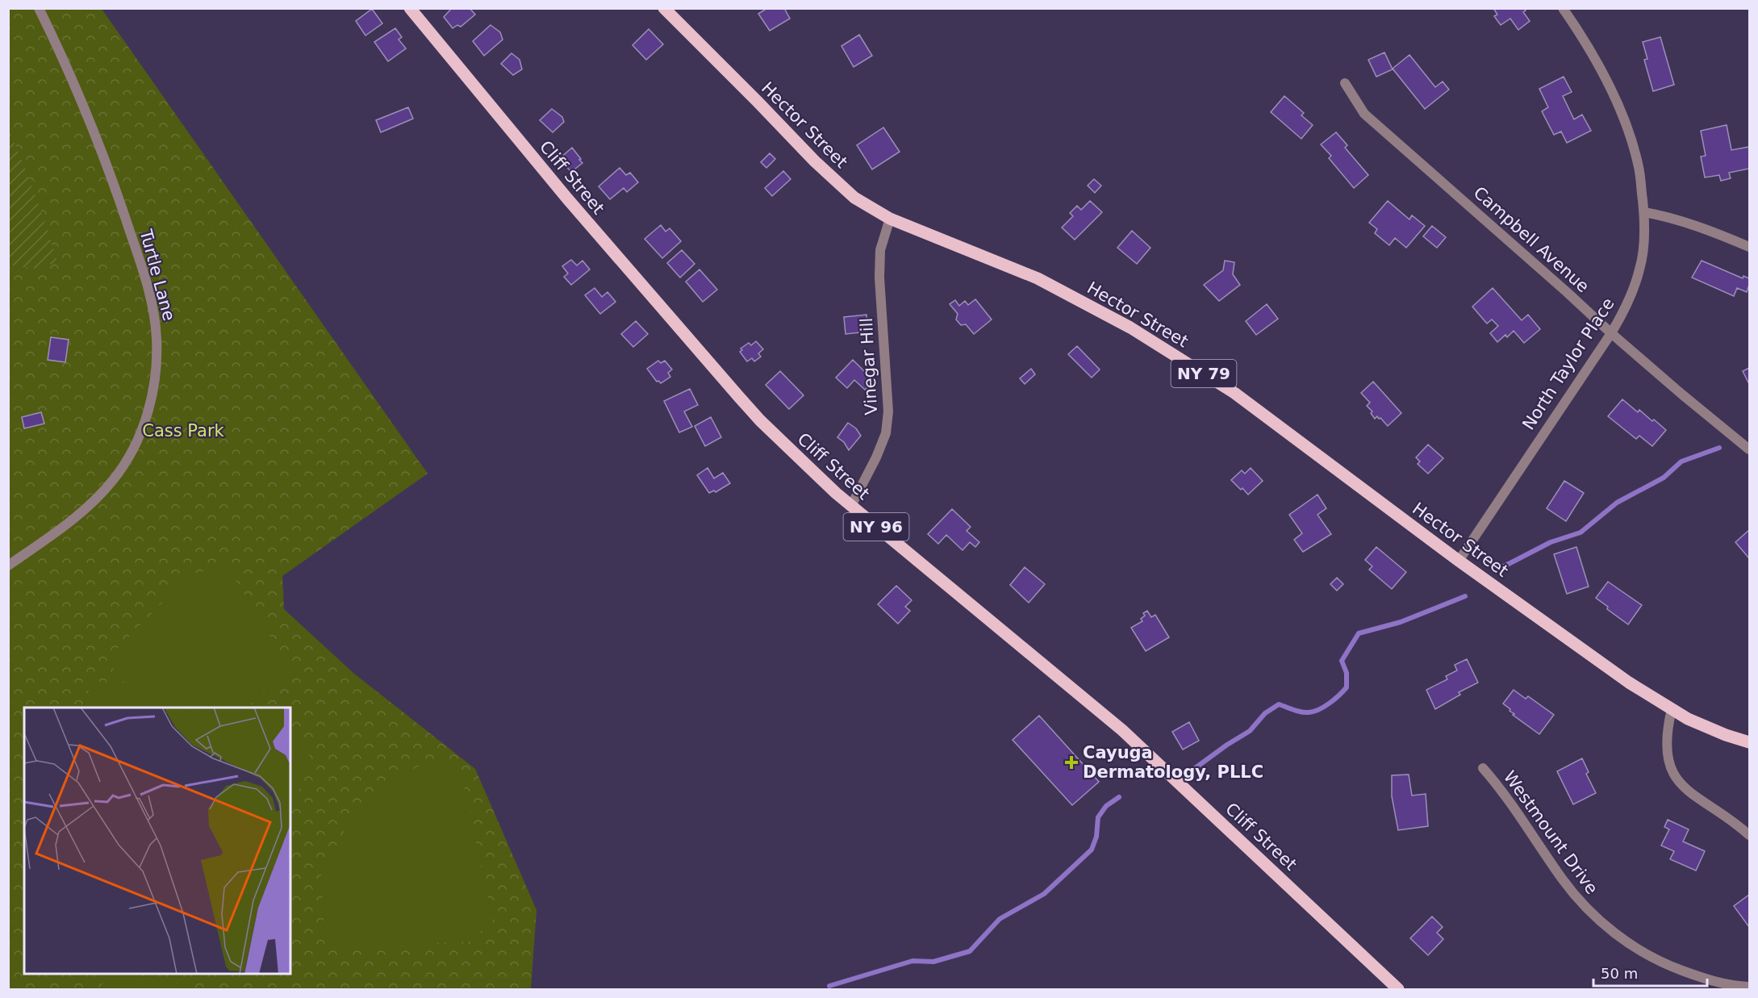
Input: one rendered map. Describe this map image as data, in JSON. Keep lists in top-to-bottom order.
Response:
{
  "streets": {
    "main road": [
      "Hector Street",
      "Cliff Street",
      "NY 79",
      "NY 96"
    ],
    "street": [
      "Campbell Avenue",
      "Turtle Lane",
      "North Taylor Place",
      "Vinegar Hill",
      "Westmount Drive"
    ]
  },
  "crossings": [
    ["Hector Street", "North Taylor Place"],
    ["Hector Street", "Vinegar Hill"],
    ["Cliff Street", "Vinegar Hill"],
    ["Campbell Avenue", "North Taylor Place"]
  ],
  "parks": ["Cass Park"],
  "places": {
    "health": ["Cayuga Dermatology, PLLC"]
  },
  "scale_bar": "50 m"
}
